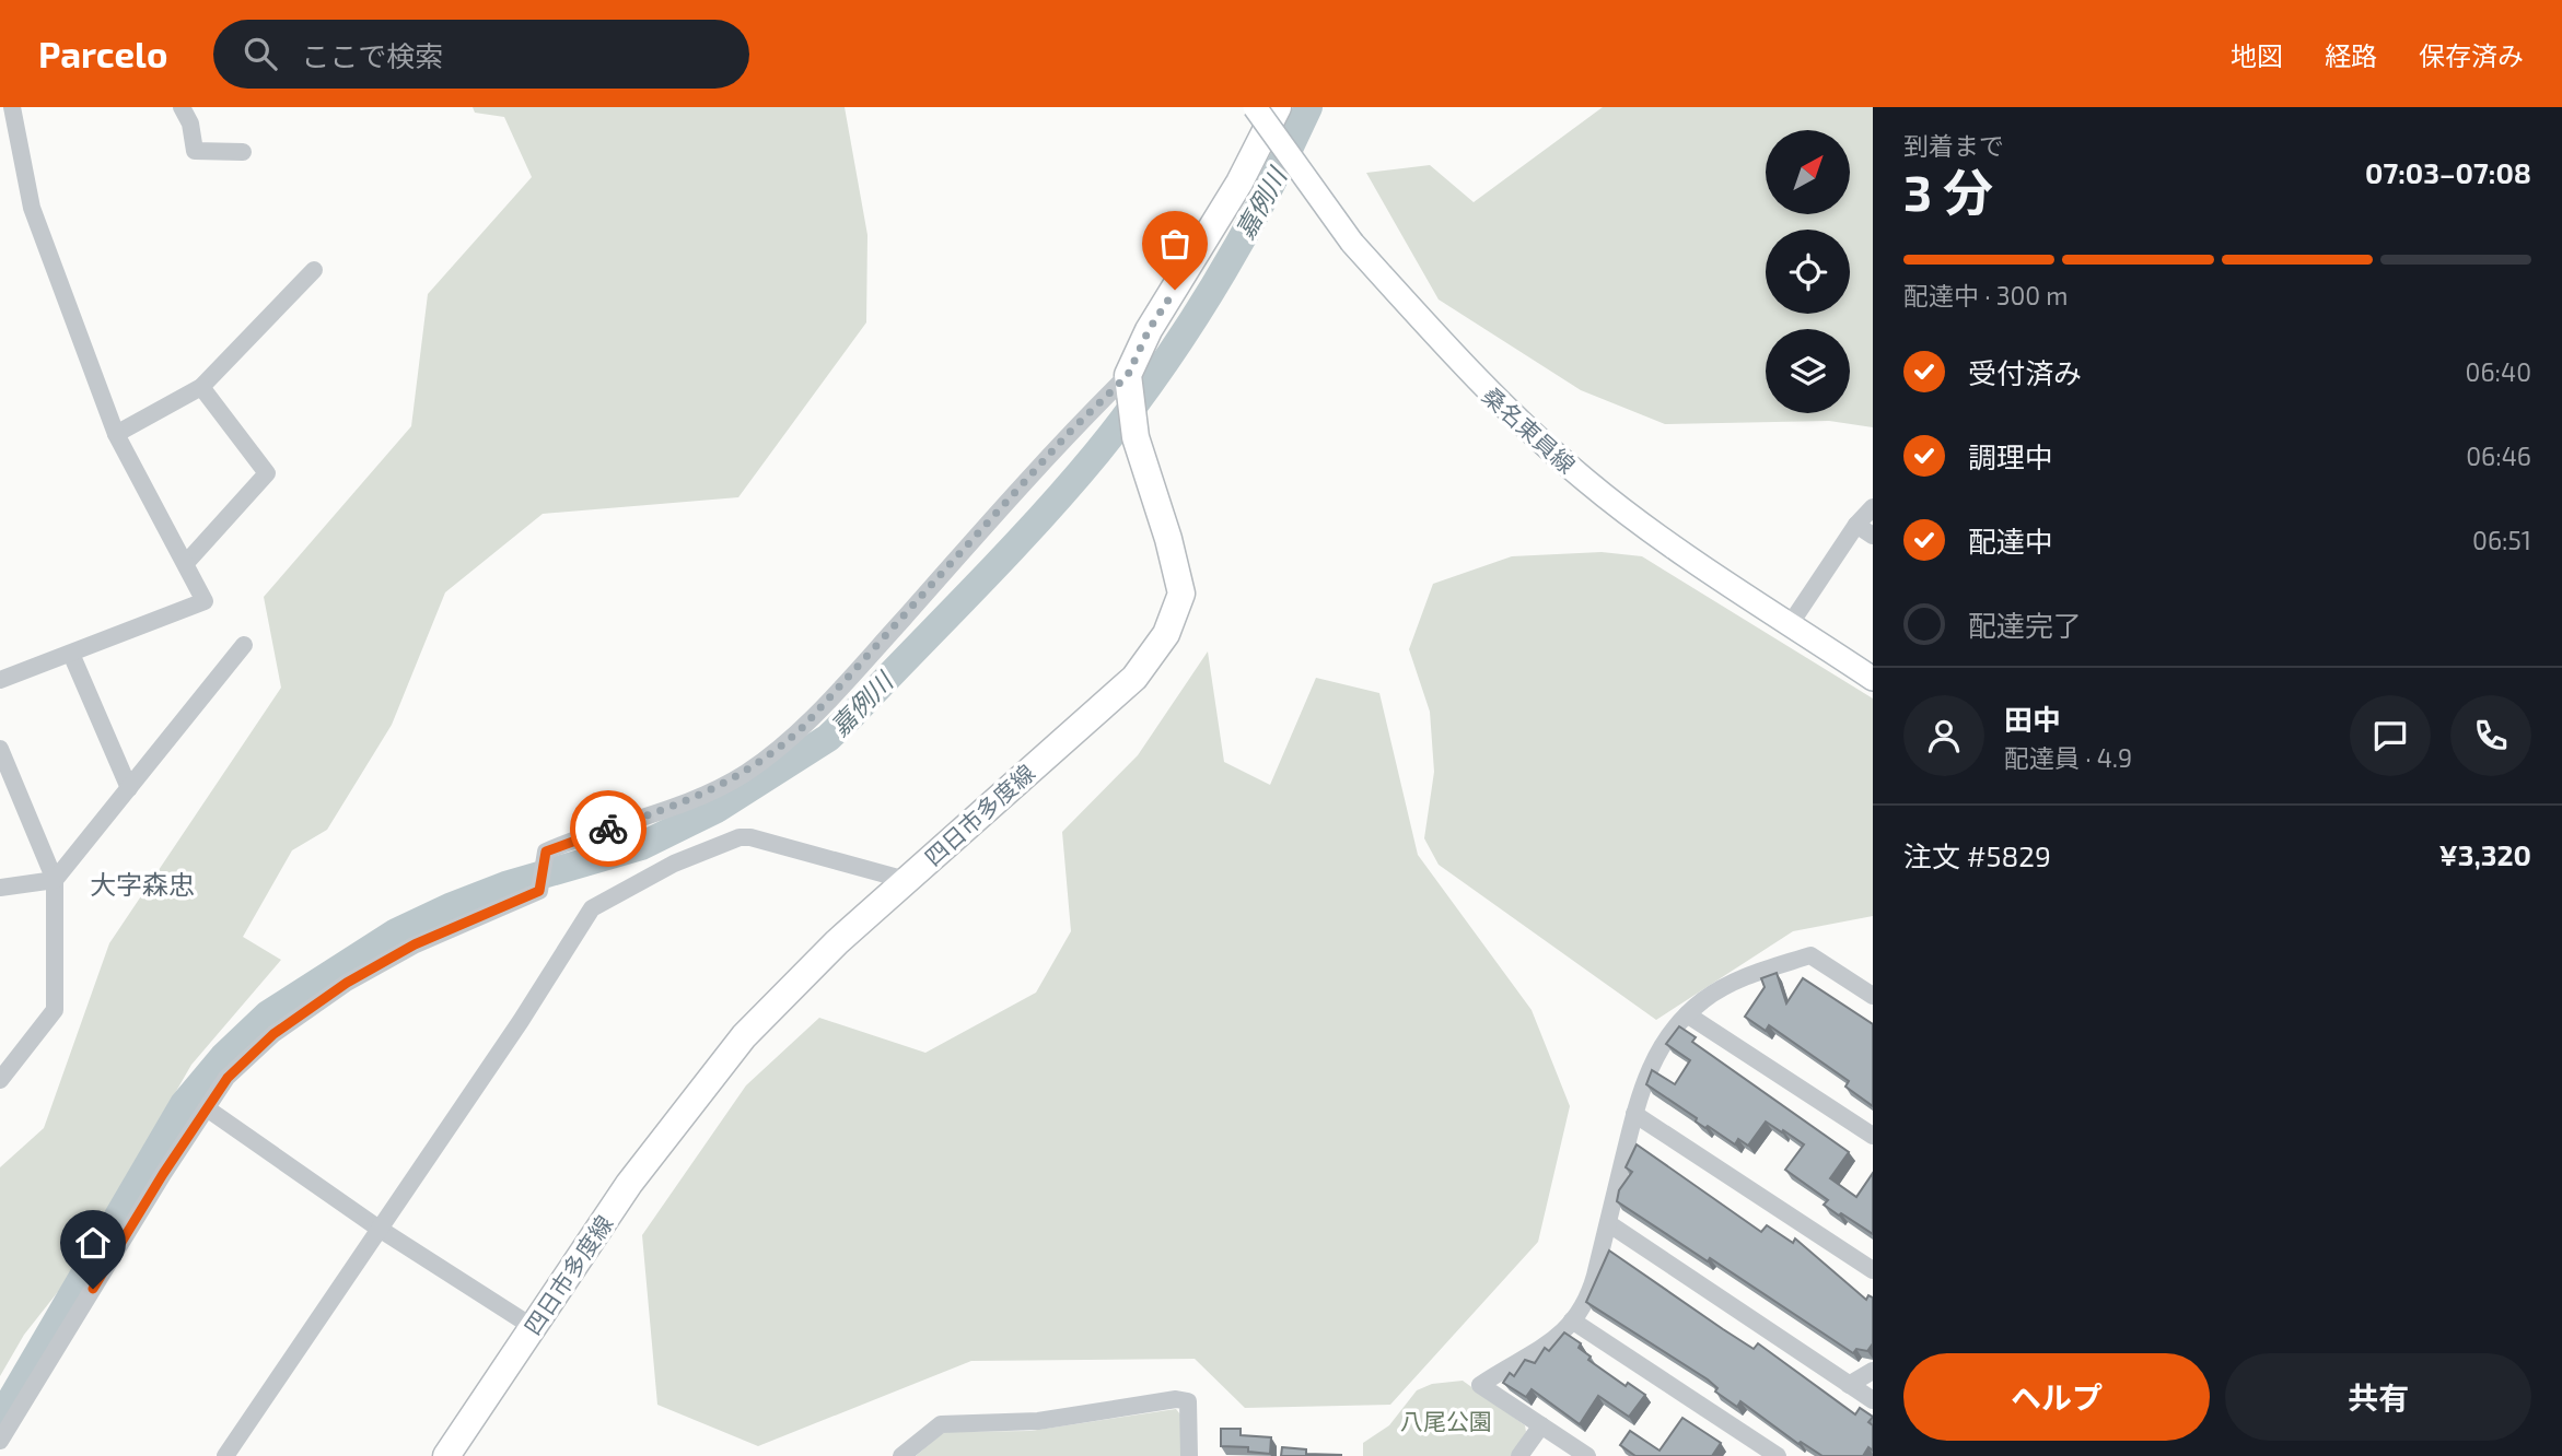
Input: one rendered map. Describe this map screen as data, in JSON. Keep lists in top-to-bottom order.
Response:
{
  "streets": {
    "main road": ["桑名東員線", "四日市多度線"]
  },
  "districts": ["大字森忠"],
  "water": ["嘉例川"],
  "parks": ["八尾公園"],
  "north": "top right",
  "page": {
    "header": "Parcelo",
    "search": "ここで検索",
    "nav": ["地図", "経路", "保存済み"],
    "heading": ["3 分", "到着まで", "07:03–07:08"],
    "panel": [
      "田中",
      "配達員 · 4.9",
      "注文 #5829",
      "¥3,320"
    ],
    "bar": "配達中 · 300 m",
    "list": [
      ["受付済み", "06:40"],
      ["調理中", "06:46"],
      ["配達中", "06:51"],
      "配達完了"
    ],
    "buttons": ["ヘルプ", "共有"]
  }
}
